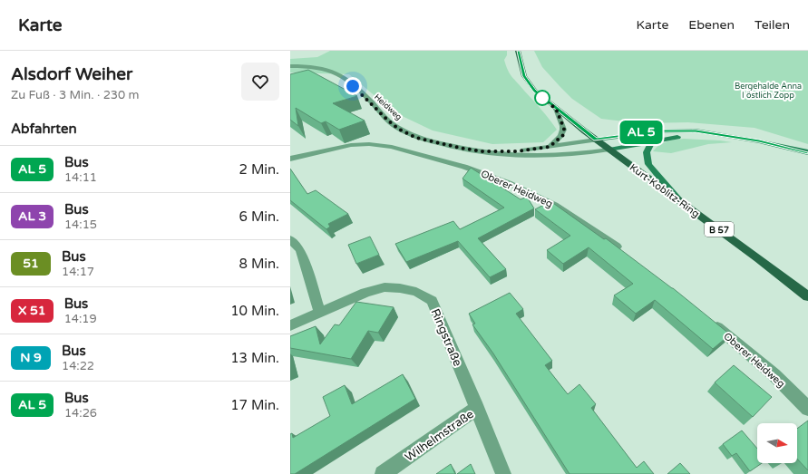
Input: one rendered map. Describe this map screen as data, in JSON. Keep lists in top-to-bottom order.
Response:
{
  "streets": {
    "main road": ["Kurt-Koblitz-Ring", "B 57"],
    "street": [
      "Heidweg",
      "Oberer Heidweg",
      "Ringstraße",
      "Wilhelmstraße"
    ]
  },
  "crossings": [
    ["Heidweg", "Kurt-Koblitz-Ring"],
    ["Heidweg", "B 57"],
    ["Kurt-Koblitz-Ring", "B 57"],
    ["Ringstraße", "Wilhelmstraße"]
  ],
  "parks": ["Bergehalde Anna I östlich Zopp"],
  "north": "right",
  "page": {
    "header": "Karte",
    "nav": ["Karte", "Ebenen", "Teilen"],
    "heading": [
      ["Alsdorf Weiher", "Zu Fuß · 3 Min. · 230 m"],
      "Abfahrten"
    ],
    "on_map": "AL 5",
    "list": [
      {
        "mark": "AL 5",
        "name": "Bus",
        "note": "14:11",
        "value": "2 Min."
      },
      {
        "mark": "AL 3",
        "name": "Bus",
        "note": "14:15",
        "value": "6 Min."
      },
      {
        "mark": "51",
        "name": "Bus",
        "note": "14:17",
        "value": "8 Min."
      },
      {
        "mark": "X 51",
        "name": "Bus",
        "note": "14:19",
        "value": "10 Min."
      },
      {
        "mark": "N 9",
        "name": "Bus",
        "note": "14:22",
        "value": "13 Min."
      },
      {
        "mark": "AL 5",
        "name": "Bus",
        "note": "14:26",
        "value": "17 Min."
      }
    ]
  }
}
